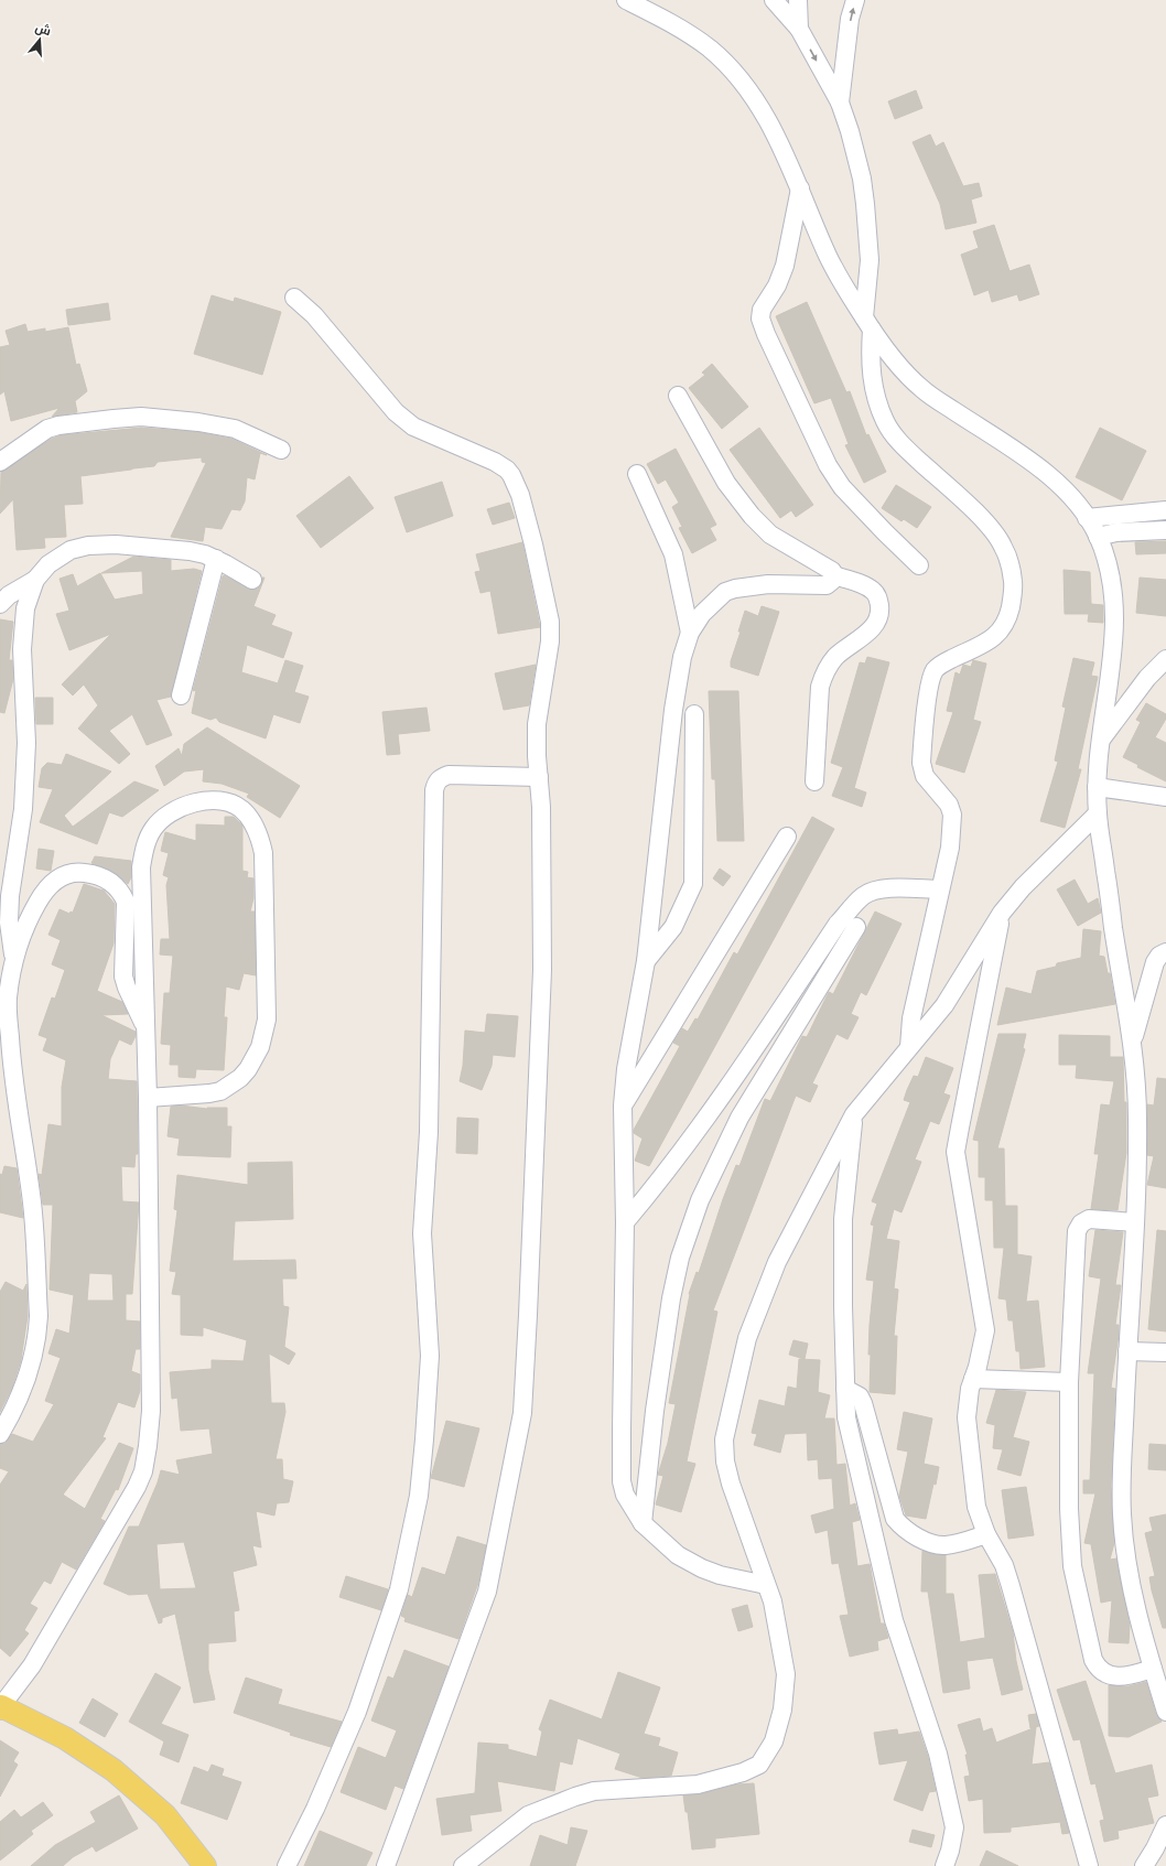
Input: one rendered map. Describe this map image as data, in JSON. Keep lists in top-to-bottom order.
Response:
{
  "north": "top"
}
